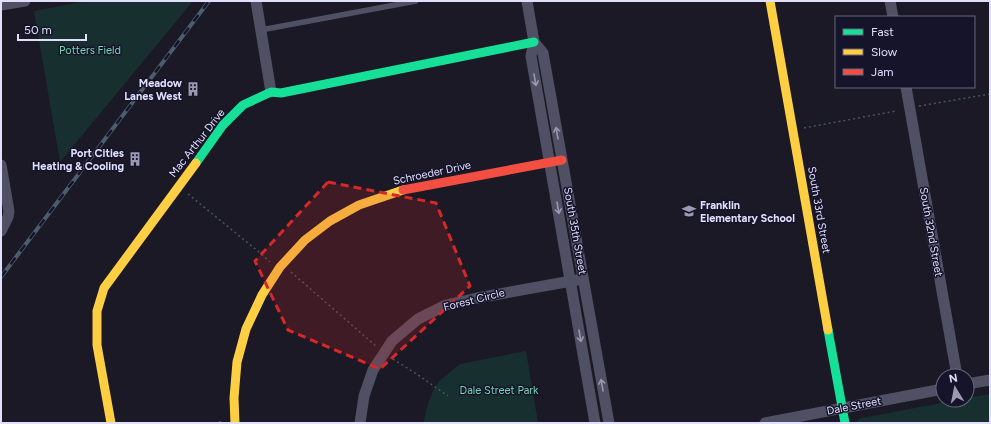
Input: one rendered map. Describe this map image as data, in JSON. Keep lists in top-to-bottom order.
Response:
{
  "streets": {
    "street": [
      "Mac Arthur Drive",
      "Schroeder Drive",
      "South 33rd Street",
      "South 35th Street",
      "South 32nd Street",
      "Forest Circle",
      "Dale Street"
    ]
  },
  "crossings": [
    ["Mac Arthur Drive", "South 35th Street"],
    ["Schroeder Drive", "South 35th Street"],
    ["South 33rd Street", "Dale Street"],
    ["South 35th Street", "Forest Circle"]
  ],
  "parks": ["Potters Field", "Dale Street Park"],
  "places": {
    "building": ["Meadow Lanes West", "Port Cities Heating & Cooling"],
    "school or university": ["Franklin Elementary School"]
  },
  "legend": ["Fast", "Slow", "Jam"],
  "scale_bar": "50 m",
  "north": "top"
}
